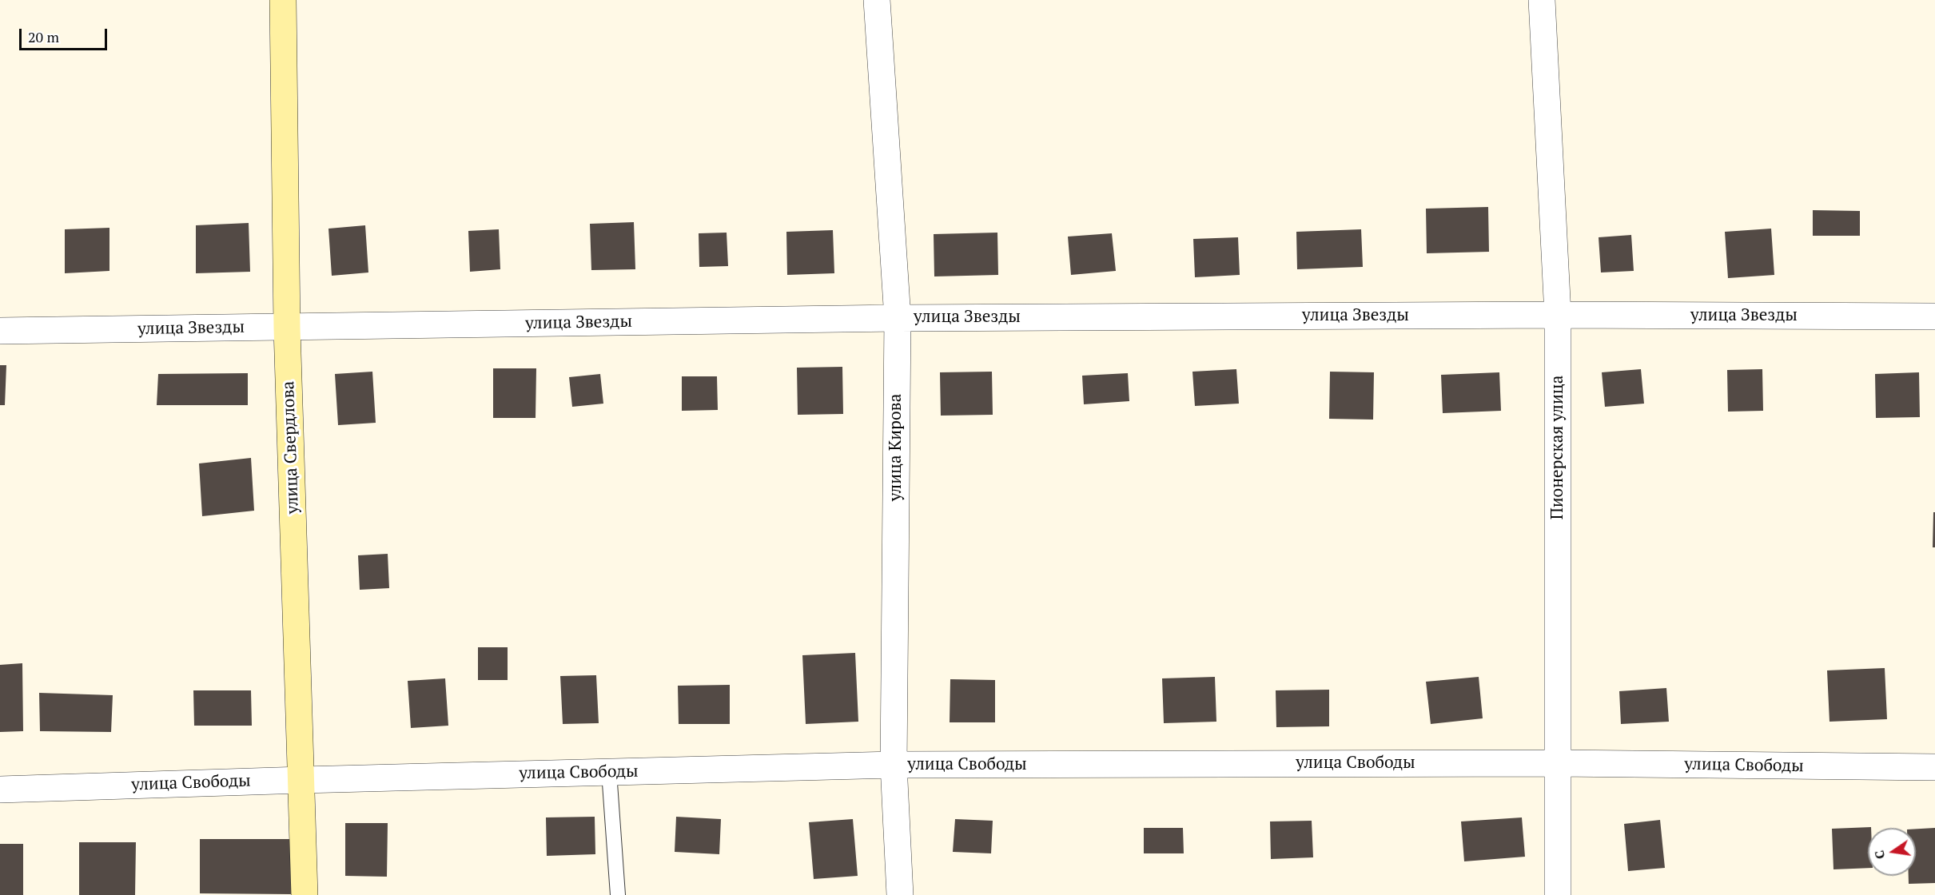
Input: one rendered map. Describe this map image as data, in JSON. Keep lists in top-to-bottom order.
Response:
{
  "streets": {
    "street": [
      "улица Звезды",
      "улица Свердлова",
      "улица Кирова",
      "Пионерская улица",
      "улица Свободы"
    ]
  },
  "crossings": [
    ["улица Звезды", "улица Свердлова"],
    ["улица Звезды", "улица Кирова"],
    ["улица Звезды", "Пионерская улица"],
    ["улица Свердлова", "улица Свободы"],
    ["улица Кирова", "улица Свободы"],
    ["Пионерская улица", "улица Свободы"]
  ],
  "scale_bar": "20 m",
  "north": "left"
}
